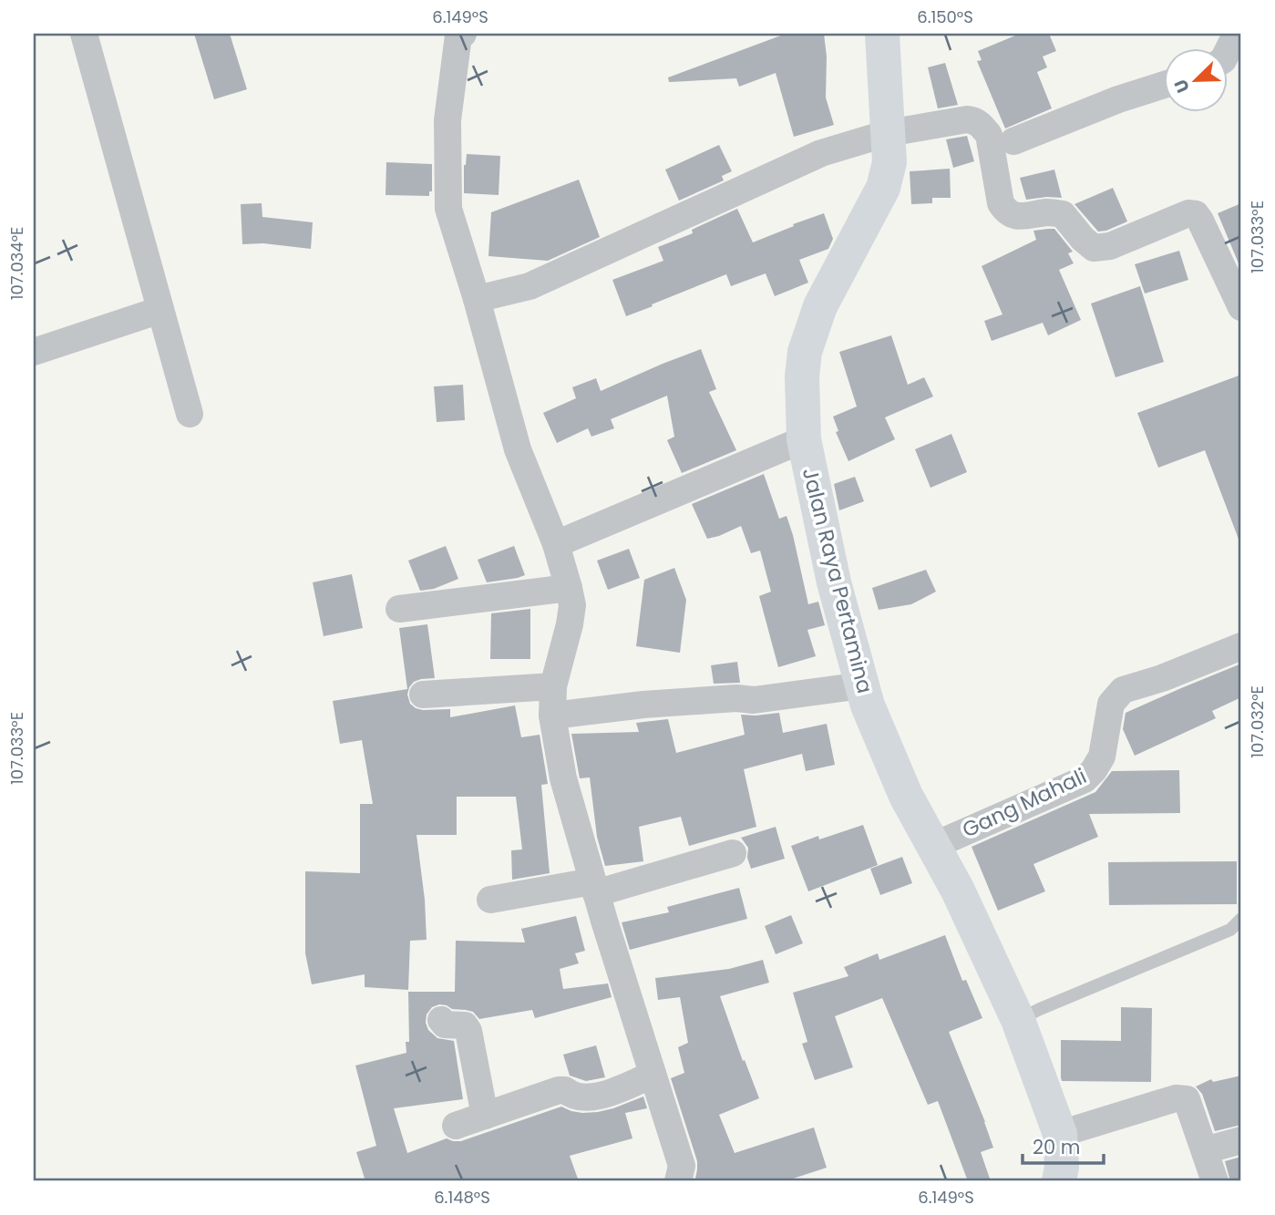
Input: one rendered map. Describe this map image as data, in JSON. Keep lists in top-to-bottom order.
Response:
{
  "streets": {
    "main road": ["Jalan Raya Pertamina"],
    "street": ["Gang Mahali"]
  },
  "crossings": [
    ["Jalan Raya Pertamina", "Gang Mahali"]
  ],
  "scale_bar": "20 m",
  "north": "bottom left",
  "coordinates": [
    "6.149°S",
    "6.150°S",
    "107.033°E",
    "107.034°E",
    "107.032°E",
    "6.148°S"
  ]
}
